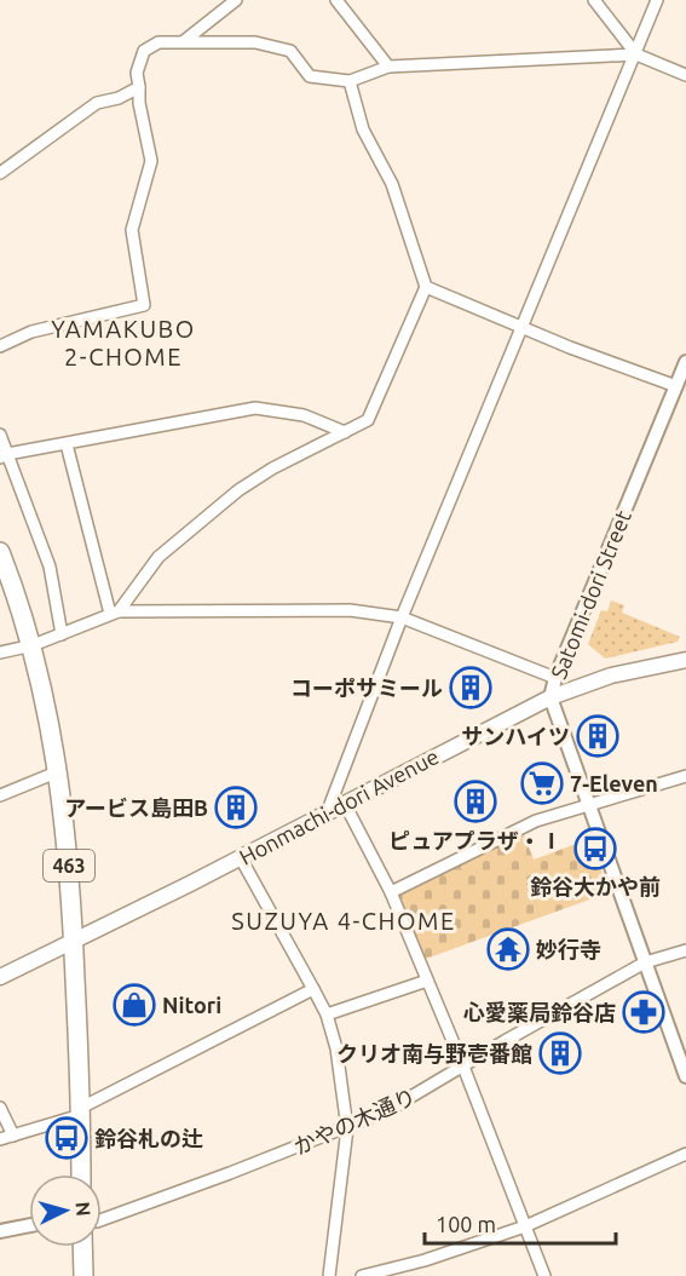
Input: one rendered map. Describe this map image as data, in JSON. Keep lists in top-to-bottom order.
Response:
{
  "streets": {
    "highway": ["463"],
    "main road": ["Honmachi-dori Avenue"],
    "street": ["Satomi-dori Street", "かやの木通り"]
  },
  "crossings": [
    ["Satomi-dori Street", "Honmachi-dori Avenue"],
    ["Satomi-dori Street", "かやの木通り"],
    ["Honmachi-dori Avenue", "463"]
  ],
  "districts": ["YAMAKUBO 2-CHOME", "SUZUYA 4-CHOME"],
  "places": {
    "building": [
      "コーポサミール",
      "サンハイツ",
      "ピュアプラザ・Ⅰ",
      "アービス島田B",
      "クリオ南与野壱番館"
    ],
    "supermarket": ["7-Eleven"],
    "bus stop": ["鈴谷大かや前", "鈴谷札の辻"],
    "temple": ["妙行寺"],
    "shop": ["Nitori"],
    "pharmacy": ["心愛薬局鈴谷店"]
  },
  "scale_bar": "100 m",
  "north": "right"
}
